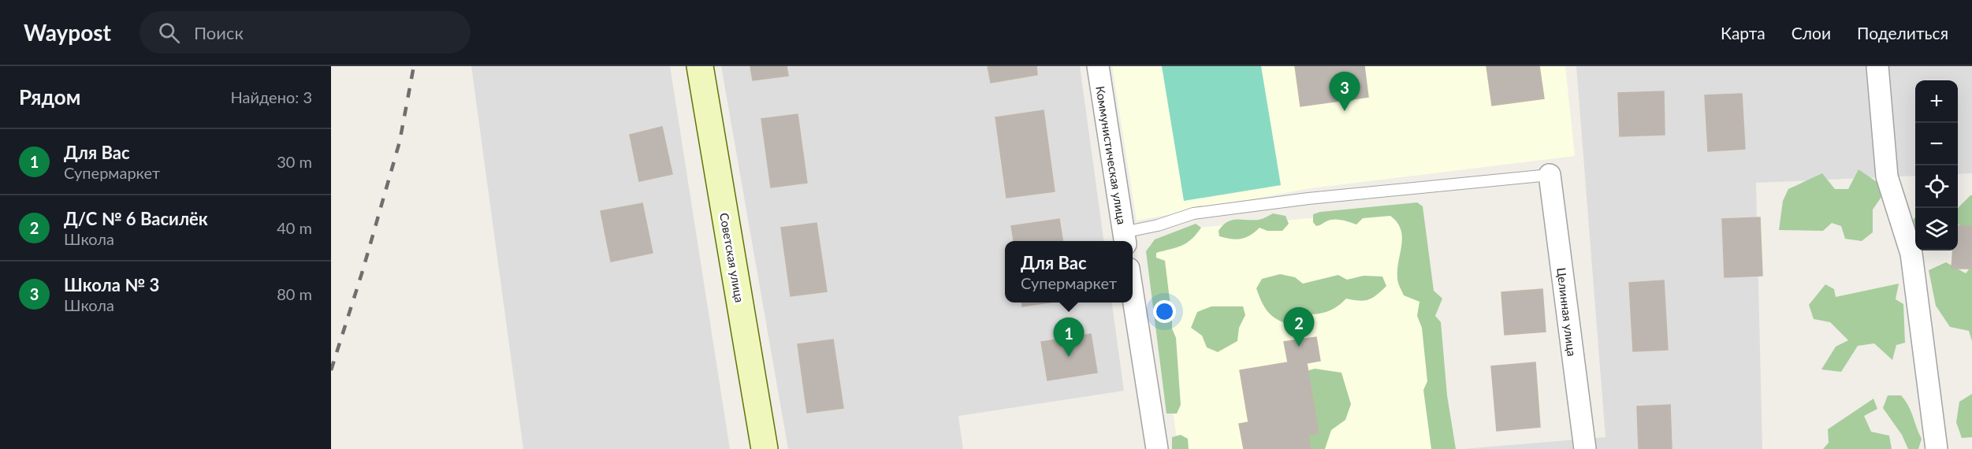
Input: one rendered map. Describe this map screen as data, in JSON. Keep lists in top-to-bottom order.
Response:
{
  "streets": {
    "street": ["Коммунистическая улица", "Советская улица", "Целинная улица"]
  },
  "page": {
    "header": "Waypost",
    "search": "Поиск",
    "nav": ["Карта", "Слои", "Поделиться"],
    "heading": ["Рядом", "Найдено: 3"],
    "pins": ["3", "2", "1"],
    "map_buttons": ["+", "−"],
    "list": [
      {
        "mark": "1",
        "name": "Для Вас",
        "note": "Супермаркет",
        "value": "30 m"
      },
      {
        "mark": "2",
        "name": "Д/С № 6 Василёк",
        "note": "Школа",
        "value": "40 m"
      },
      {
        "mark": "3",
        "name": "Школа № 3",
        "note": "Школа",
        "value": "80 m"
      }
    ],
    "popup": ["Для Вас", "Супермаркет"]
  }
}
